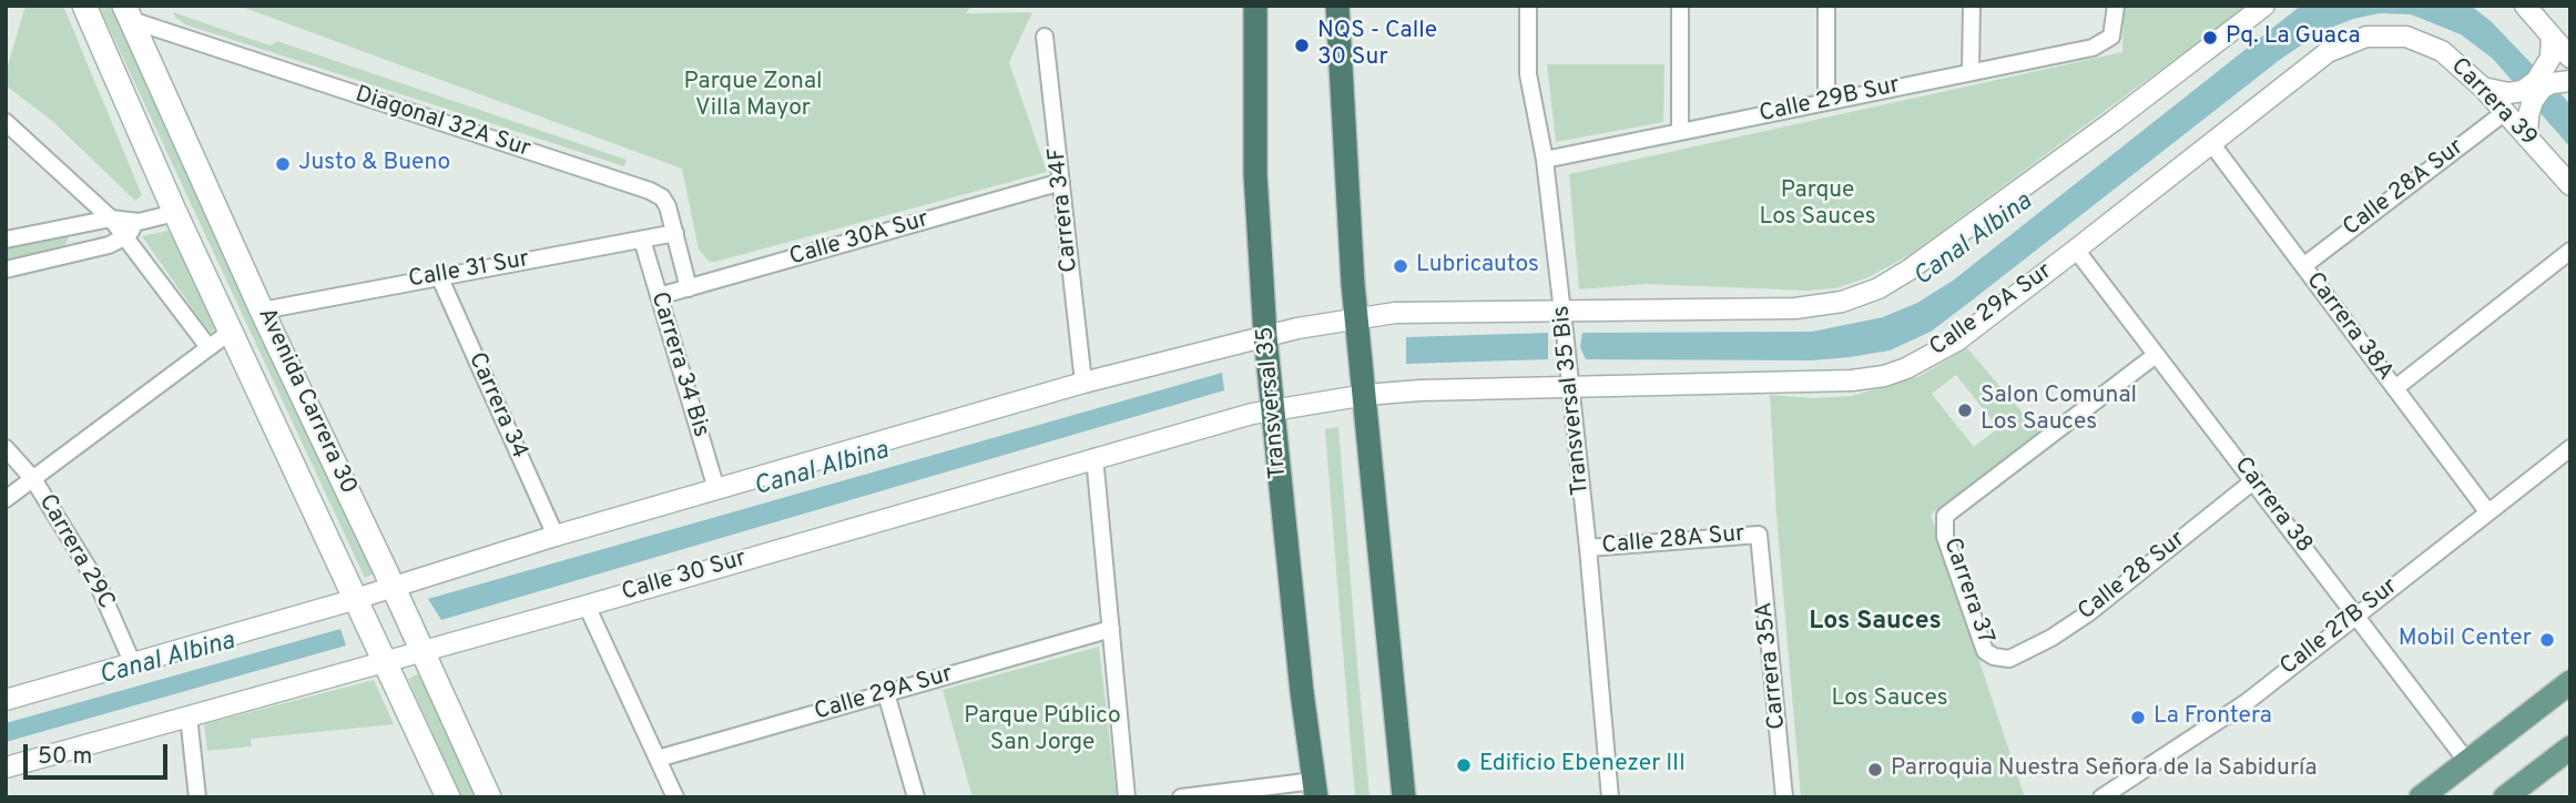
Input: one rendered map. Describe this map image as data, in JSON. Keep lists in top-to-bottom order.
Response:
{
  "streets": {
    "highway": ["Transversal 35"],
    "main road": ["Avenida Carrera 30"],
    "street": [
      "Calle 29B Sur",
      "Carrera 39",
      "Diagonal 32A Sur",
      "Calle 28A Sur",
      "Carrera 34F",
      "Calle 30A Sur",
      "Calle 31 Sur",
      "Calle 29A Sur",
      "Carrera 38A",
      "Carrera 34 Bis",
      "Transversal 35 Bis",
      "Carrera 34",
      "Carrera 38",
      "Carrera 29C",
      "Calle 30 Sur",
      "Calle 28 Sur",
      "Carrera 37",
      "Calle 27B Sur",
      "Carrera 35A"
    ]
  },
  "crossings": [
    ["Calle 29B Sur", "Transversal 35 Bis"],
    ["Carrera 39", "Calle 28A Sur"],
    ["Carrera 39", "Calle 29A Sur"],
    ["Diagonal 32A Sur", "Calle 30A Sur"],
    ["Diagonal 32A Sur", "Calle 31 Sur"],
    ["Diagonal 32A Sur", "Avenida Carrera 30"],
    ["Calle 28A Sur", "Carrera 38A"],
    ["Calle 28A Sur", "Transversal 35 Bis"],
    ["Calle 28A Sur", "Carrera 35A"],
    ["Carrera 34F", "Calle 30A Sur"],
    ["Calle 30A Sur", "Carrera 34 Bis"],
    ["Calle 31 Sur", "Carrera 34 Bis"],
    ["Calle 31 Sur", "Avenida Carrera 30"],
    ["Calle 31 Sur", "Carrera 34"],
    ["Calle 29A Sur", "Carrera 38A"],
    ["Calle 29A Sur", "Transversal 35 Bis"],
    ["Calle 29A Sur", "Carrera 38"],
    ["Calle 29A Sur", "Calle 30 Sur"],
    ["Carrera 38A", "Calle 27B Sur"],
    ["Avenida Carrera 30", "Calle 30 Sur"],
    ["Transversal 35", "Calle 30 Sur"],
    ["Carrera 38", "Calle 28 Sur"],
    ["Carrera 38", "Carrera 37"],
    ["Carrera 38", "Calle 27B Sur"],
    ["Calle 28 Sur", "Carrera 37"]
  ],
  "districts": ["Los Sauces"],
  "water": ["Canal Albina"],
  "parks": [
    "Parque Zonal Villa Mayor",
    "Parque Los Sauces",
    "Los Sauces",
    "Parque Público San Jorge"
  ],
  "places": [
    "Pq. La Guaca",
    "NQS - Calle 30 Sur",
    "Justo & Bueno",
    "Lubricautos",
    "Salon Comunal Los Sauces",
    "Mobil Center",
    "La Frontera",
    "Edificio Ebenezer III",
    "Parroquia Nuestra Señora de la Sabiduría"
  ],
  "scale_bar": "50 m"
}
